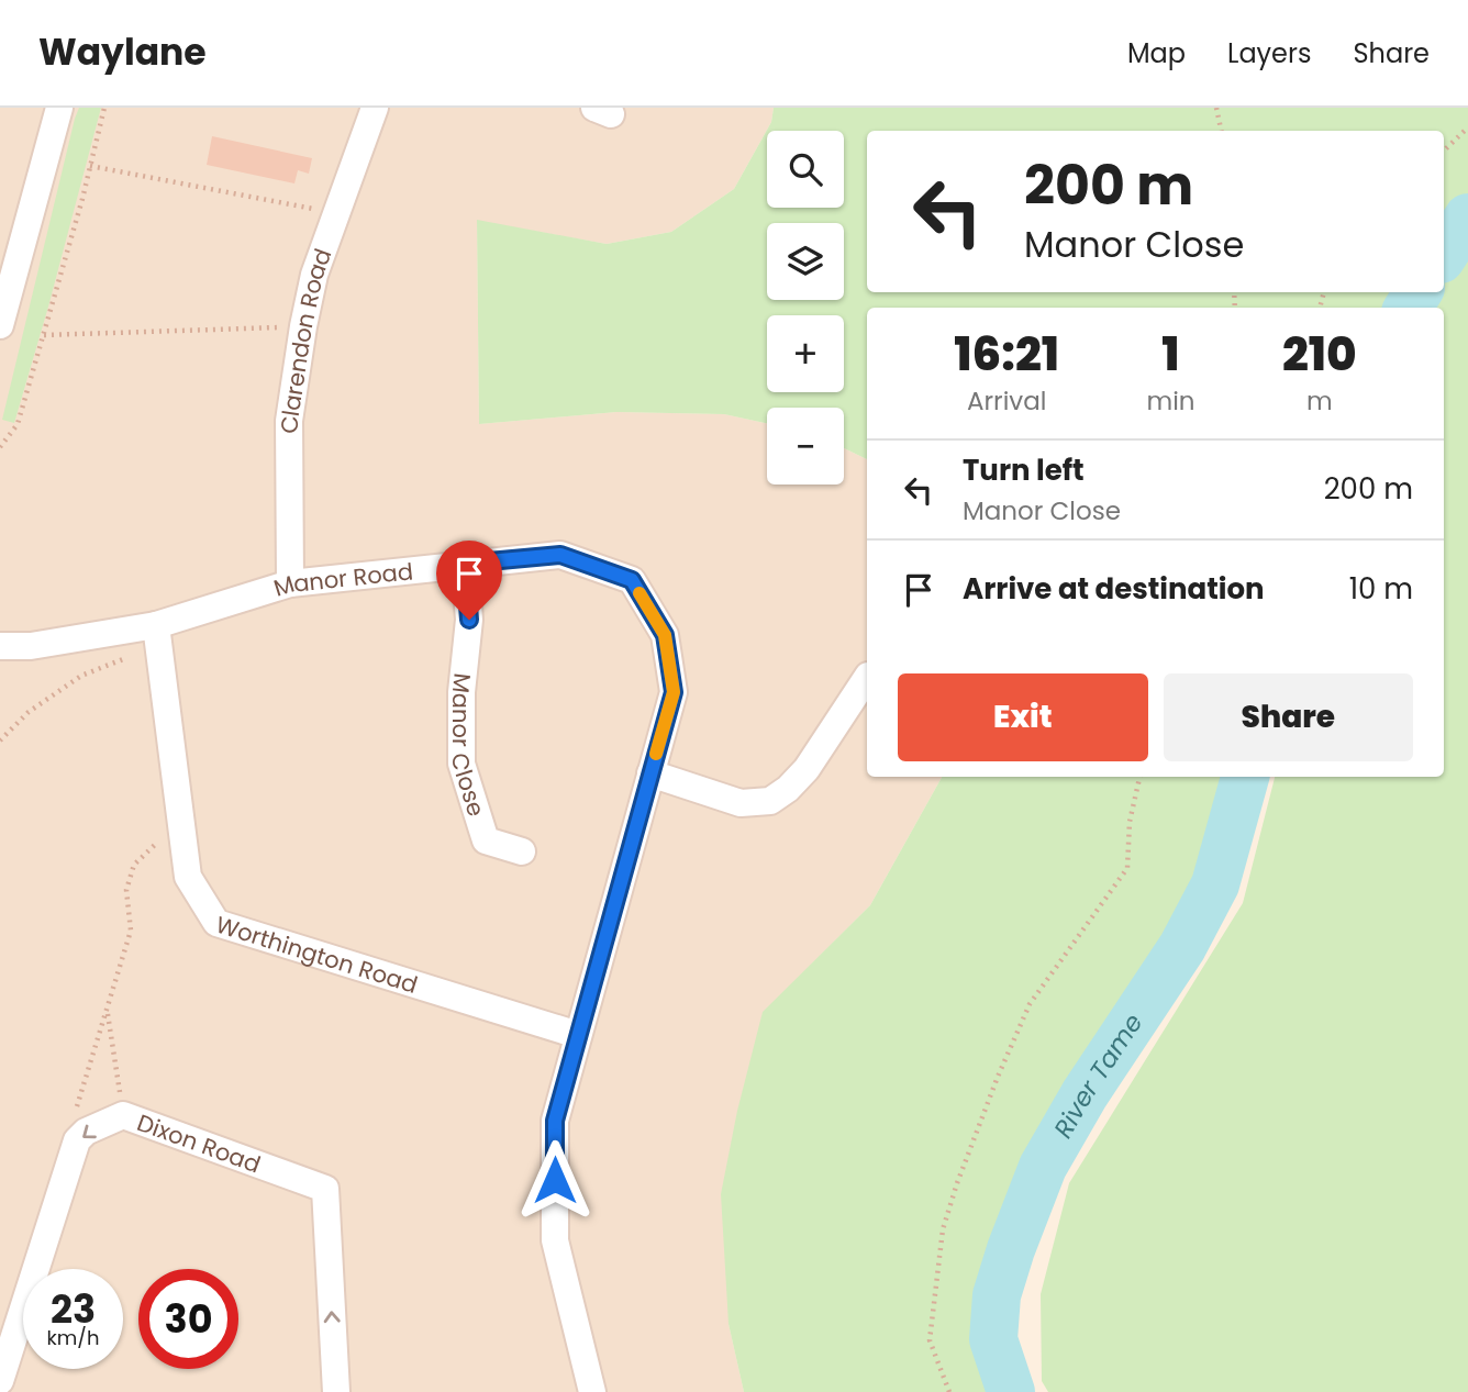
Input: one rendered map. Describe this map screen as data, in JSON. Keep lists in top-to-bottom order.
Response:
{
  "streets": {
    "street": [
      "Clarendon Road",
      "Manor Road",
      "Manor Close",
      "Worthington Road",
      "Dixon Road"
    ]
  },
  "crossings": [
    ["Clarendon Road", "Manor Road"],
    ["Manor Road", "Manor Close"],
    ["Manor Road", "Worthington Road"]
  ],
  "one_way": ["Dixon Road"],
  "water": ["River Tame"],
  "page": {
    "header": "Waylane",
    "nav": ["Map", "Layers", "Share"],
    "map_buttons": ["+", "−"],
    "turn": ["200 m", "Manor Close"],
    "eta": [
      "16:21",
      "Arrival",
      "1",
      "min",
      "210",
      "m"
    ],
    "list": [
      {
        "name": "Turn left",
        "note": "Manor Close",
        "value": "200 m"
      },
      {
        "name": "Arrive at destination",
        "value": "10 m"
      }
    ],
    "buttons": ["Exit", "Share"],
    "speed": "23 km/h",
    "limit": "30"
  }
}
